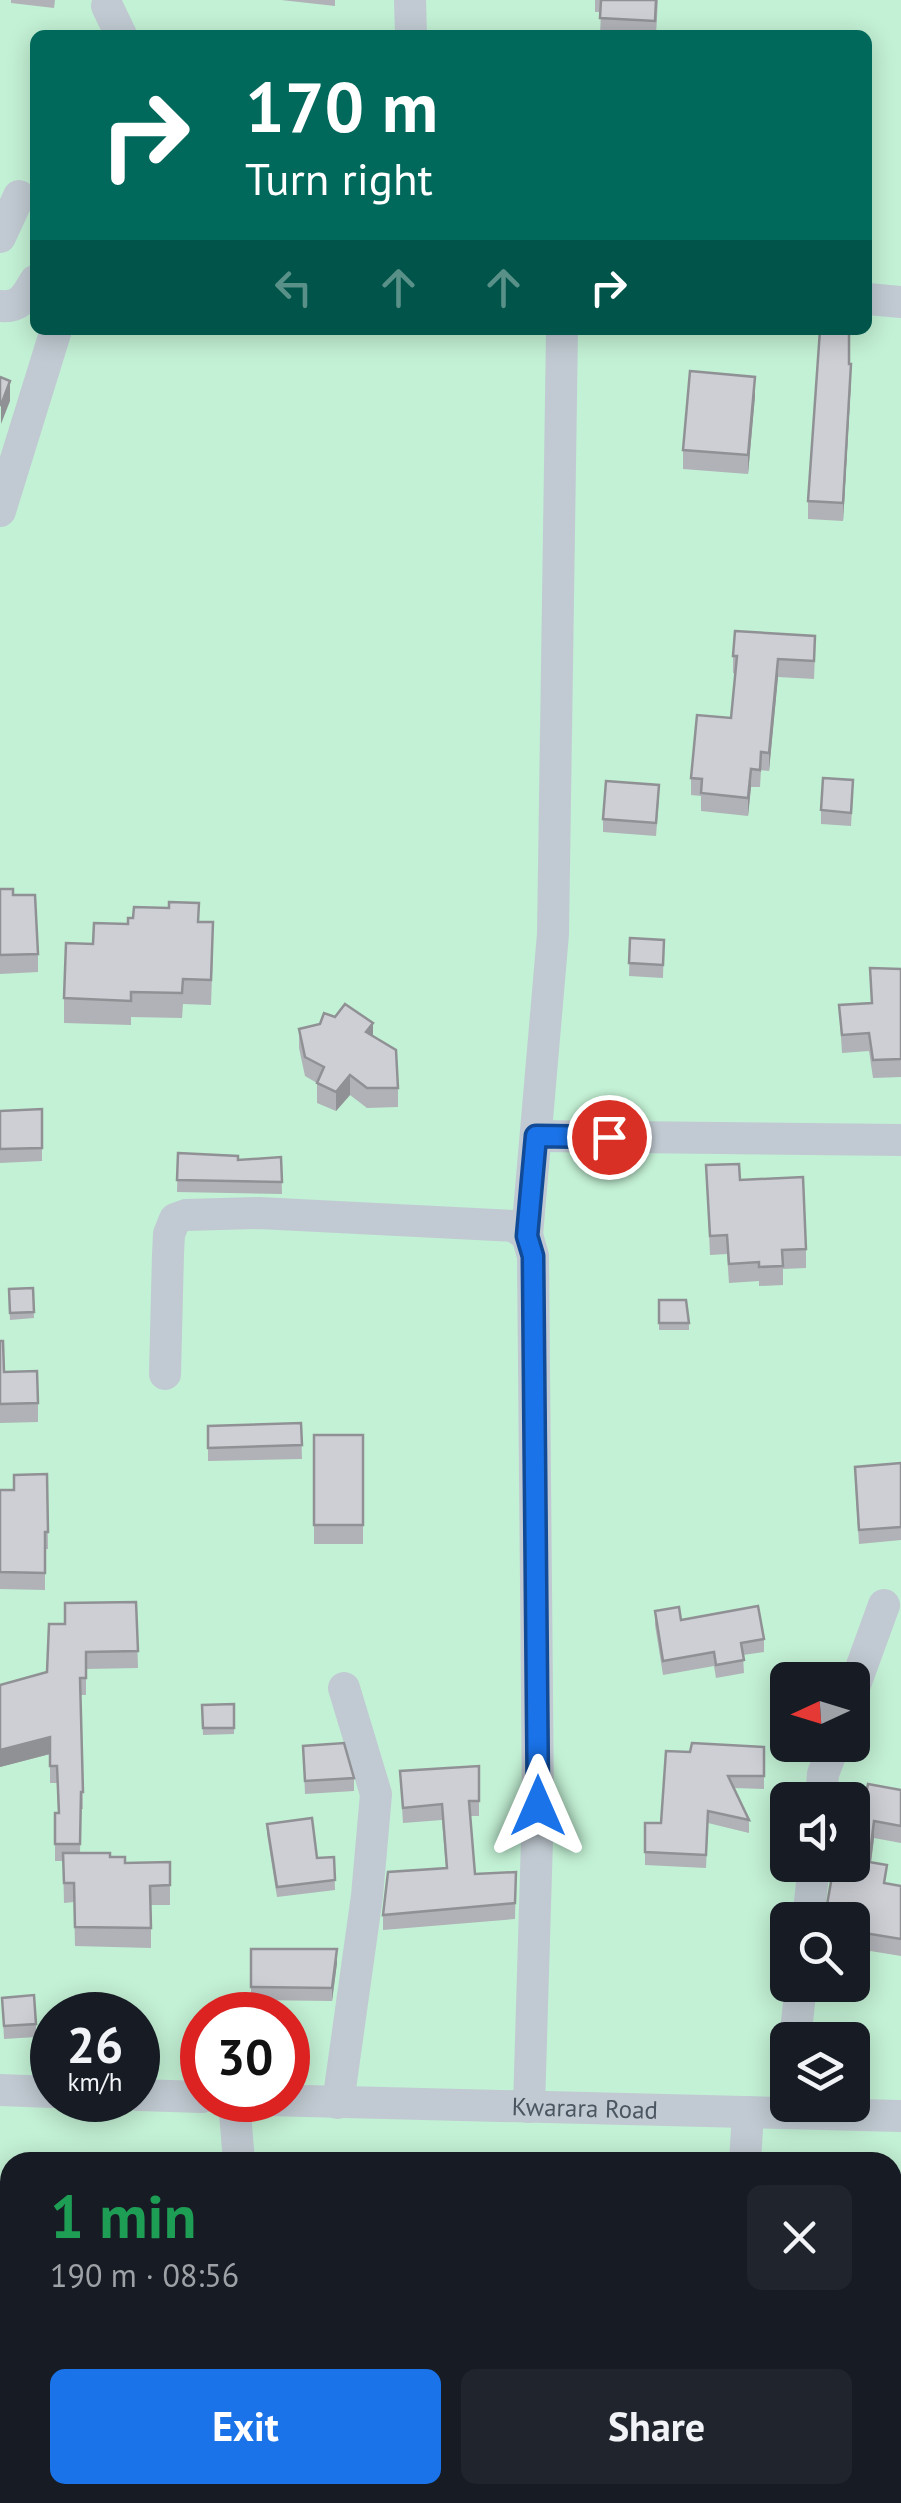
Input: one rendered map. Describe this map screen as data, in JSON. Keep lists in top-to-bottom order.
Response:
{
  "streets": {
    "street": ["Kwarara Road"]
  },
  "north": "left",
  "page": {
    "turn": ["170 m", "Turn right"],
    "speed": "26 km/h",
    "limit": "30",
    "heading": ["1 min", "190 m · 08:56"],
    "buttons": ["Exit", "Share"]
  }
}
